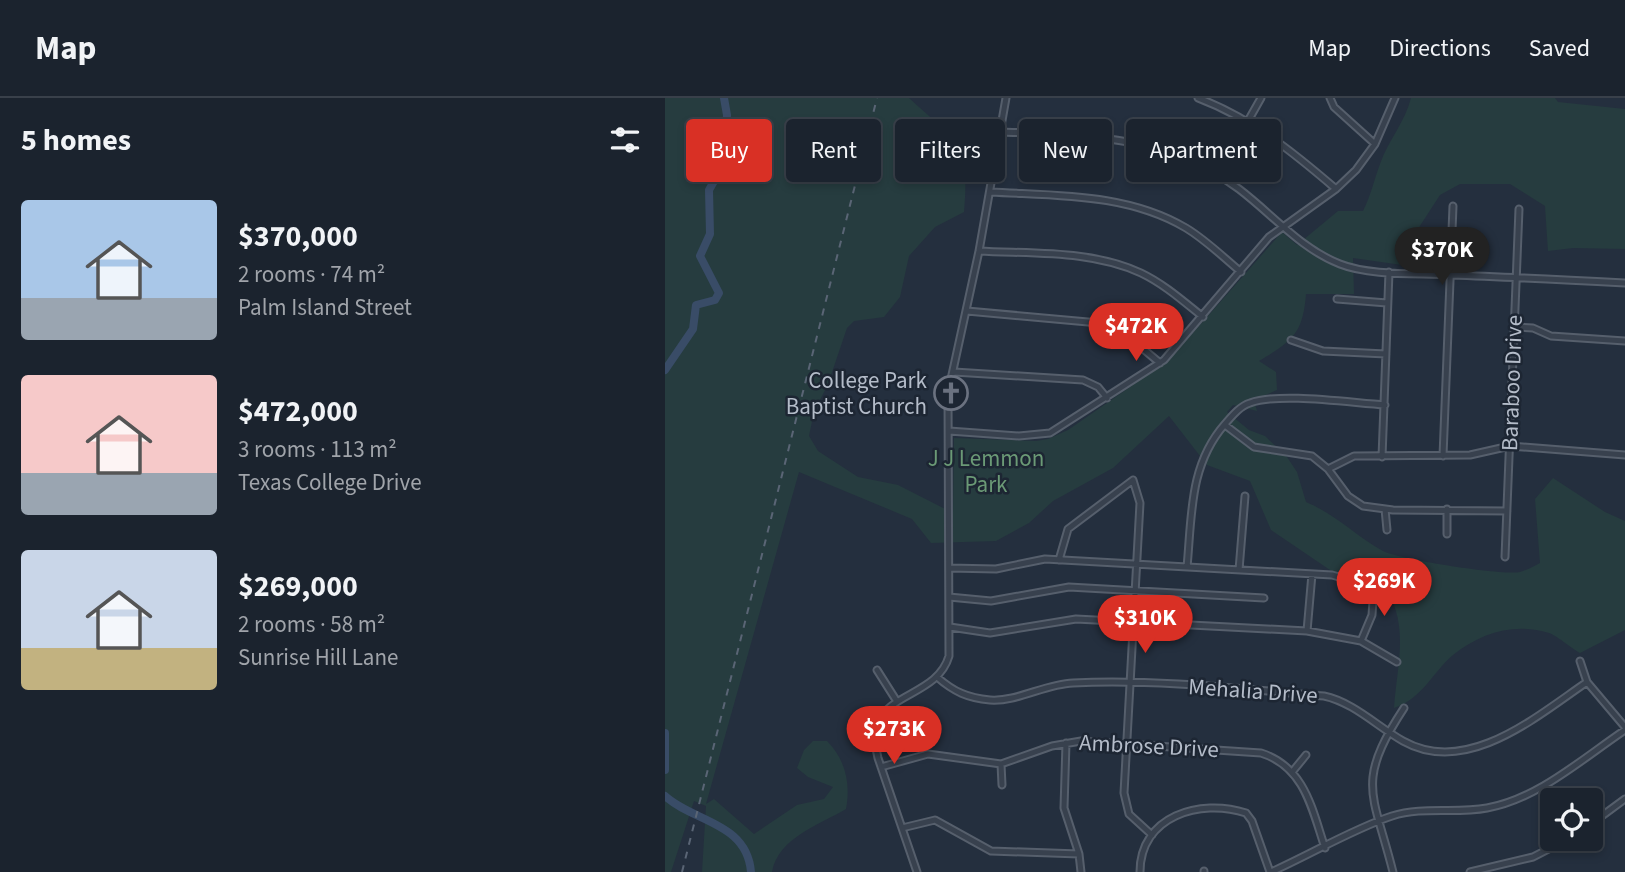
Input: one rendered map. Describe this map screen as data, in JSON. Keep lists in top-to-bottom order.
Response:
{
  "streets": {
    "street": ["Baraboo Drive", "Mehalia Drive", "Ambrose Drive"]
  },
  "parks": ["J J Lemmon Park"],
  "places": {
    "church": ["College Park Baptist Church"]
  },
  "page": {
    "header": "Map",
    "nav": ["Map", "Directions", "Saved"],
    "heading": "5 homes",
    "chip": [
      "Buy",
      "Rent",
      "Filters",
      "New",
      "Apartment"
    ],
    "list": [
      {
        "name": "$370,000",
        "note": "2 rooms · 74 m² · Palm Island Street"
      },
      {
        "name": "$472,000",
        "note": "3 rooms · 113 m² · Texas College Drive"
      },
      {
        "name": "$269,000",
        "note": "2 rooms · 58 m² · Sunrise Hill Lane"
      }
    ],
    "price": [
      "$370K",
      "$472K",
      "$269K",
      "$310K",
      "$273K"
    ]
  }
}
